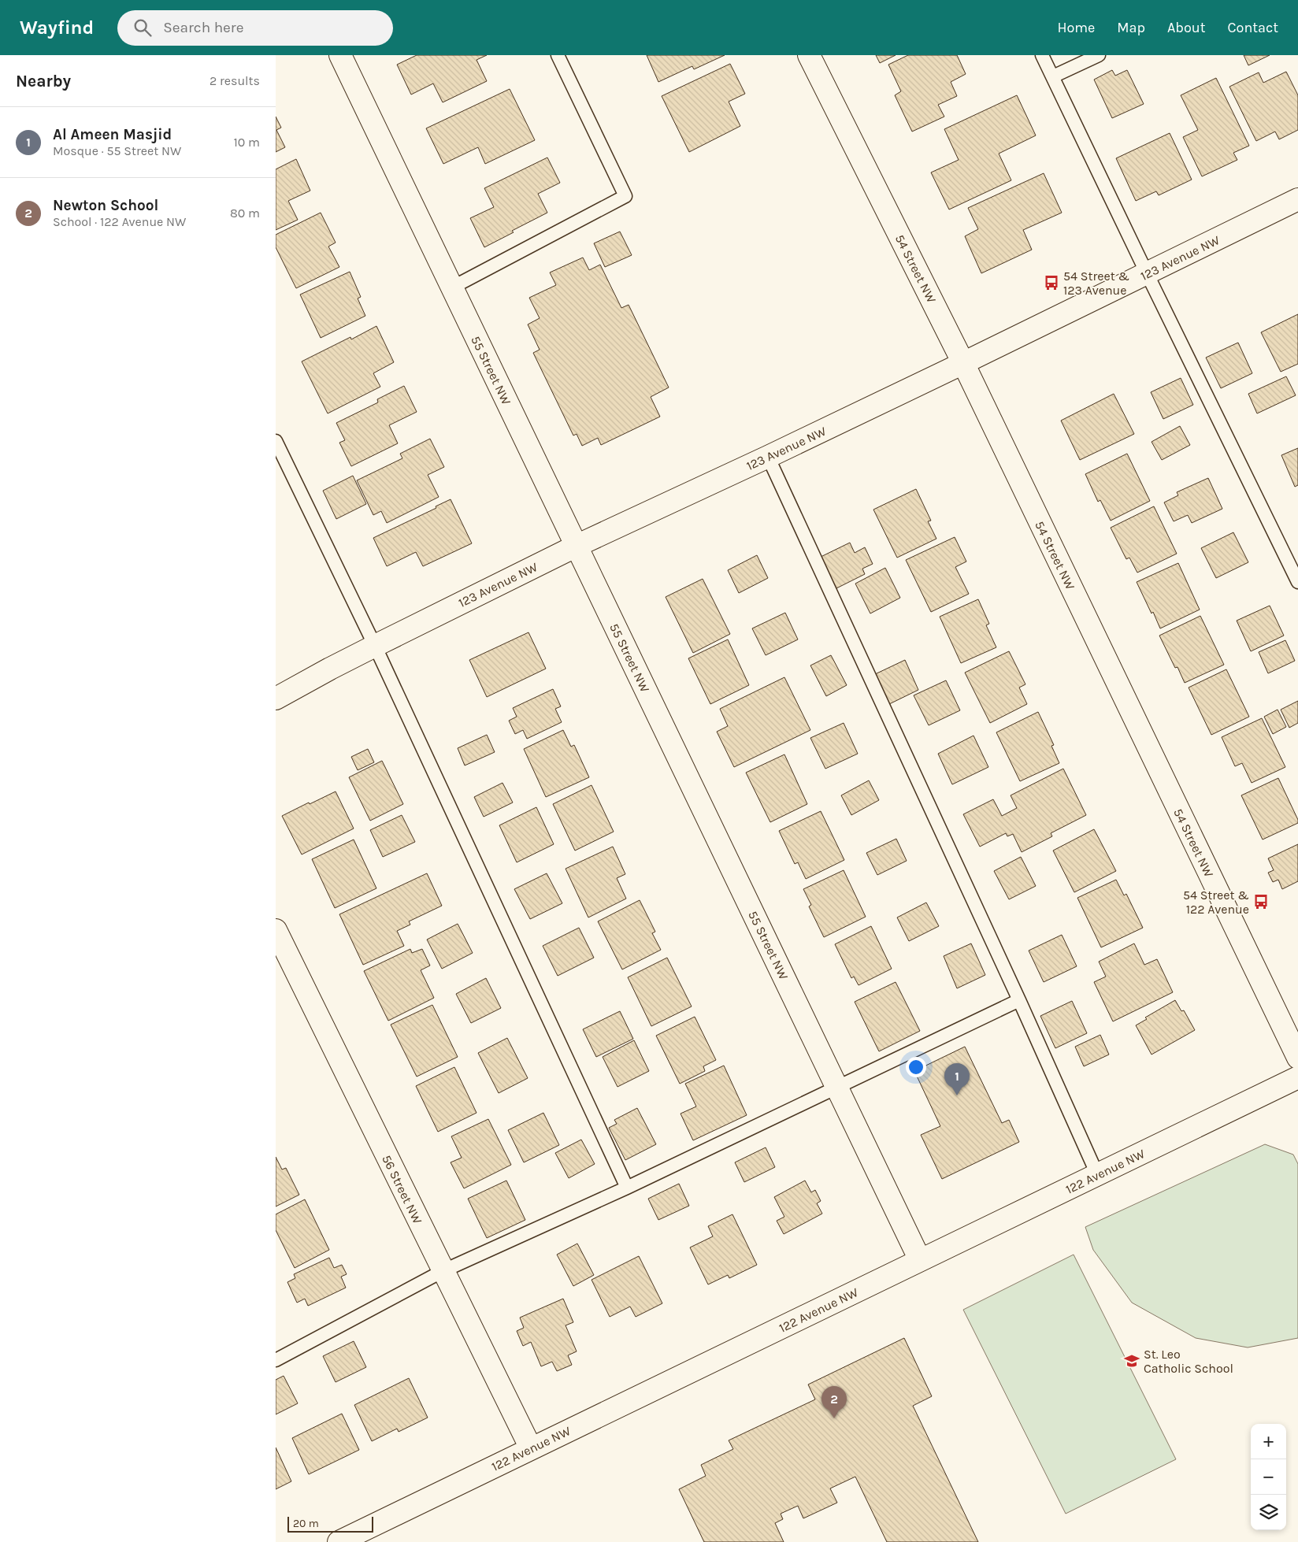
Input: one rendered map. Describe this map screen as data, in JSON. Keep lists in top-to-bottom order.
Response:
{
  "streets": {
    "street": [
      "123 Avenue NW",
      "54 Street NW",
      "55 Street NW",
      "122 Avenue NW",
      "56 Street NW"
    ]
  },
  "crossings": [
    ["123 Avenue NW", "54 Street NW"],
    ["123 Avenue NW", "55 Street NW"],
    ["55 Street NW", "122 Avenue NW"],
    ["122 Avenue NW", "56 Street NW"]
  ],
  "places": {
    "bus stop": ["54 Street & 123 Avenue", "54 Street & 122 Avenue"],
    "school or university": ["St. Leo Catholic School"]
  },
  "scale_bar": "20 m",
  "page": {
    "header": "Wayfind",
    "search": "Search here",
    "nav": [
      "Home",
      "Map",
      "About",
      "Contact"
    ],
    "heading": ["Nearby", "2 results"],
    "list": [
      {
        "mark": "1",
        "name": "Al Ameen Masjid",
        "note": "Mosque · 55 Street NW",
        "value": "10 m"
      },
      {
        "mark": "2",
        "name": "Newton School",
        "note": "School · 122 Avenue NW",
        "value": "80 m"
      }
    ],
    "pins": ["1", "2"],
    "map_buttons": ["+", "−"],
    "scale": "20 m"
  }
}
